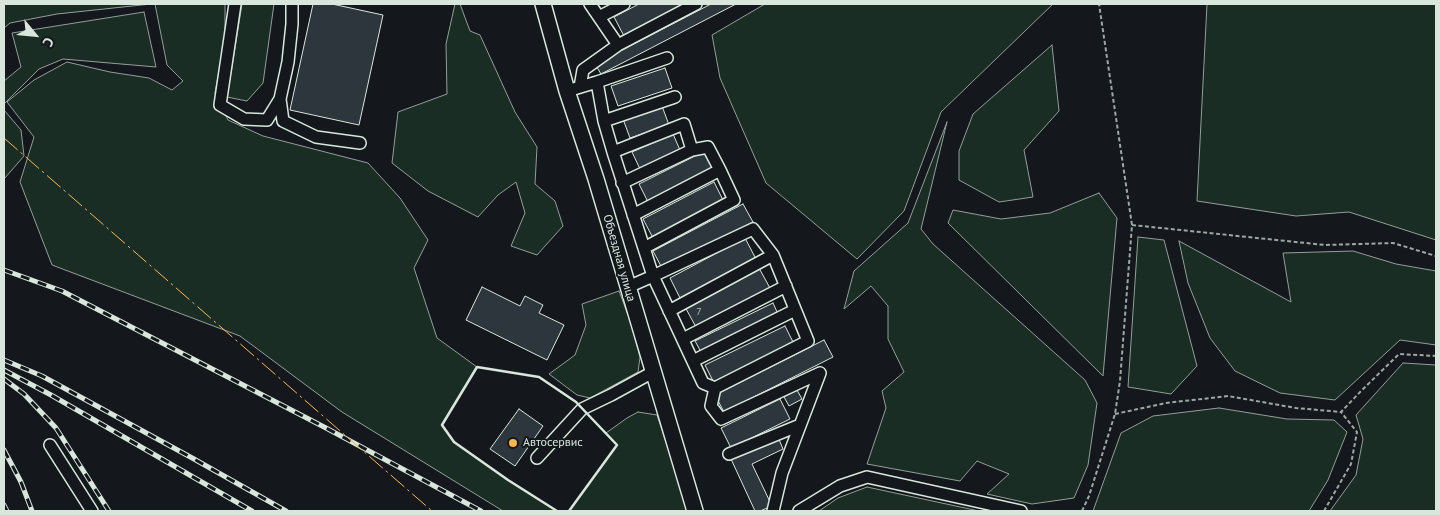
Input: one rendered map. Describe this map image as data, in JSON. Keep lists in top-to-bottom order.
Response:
{
  "streets": {
    "main road": ["Объездная улица"]
  },
  "places": ["Автосервис"],
  "house_numbers": ["7"],
  "north": "bottom right"
}
